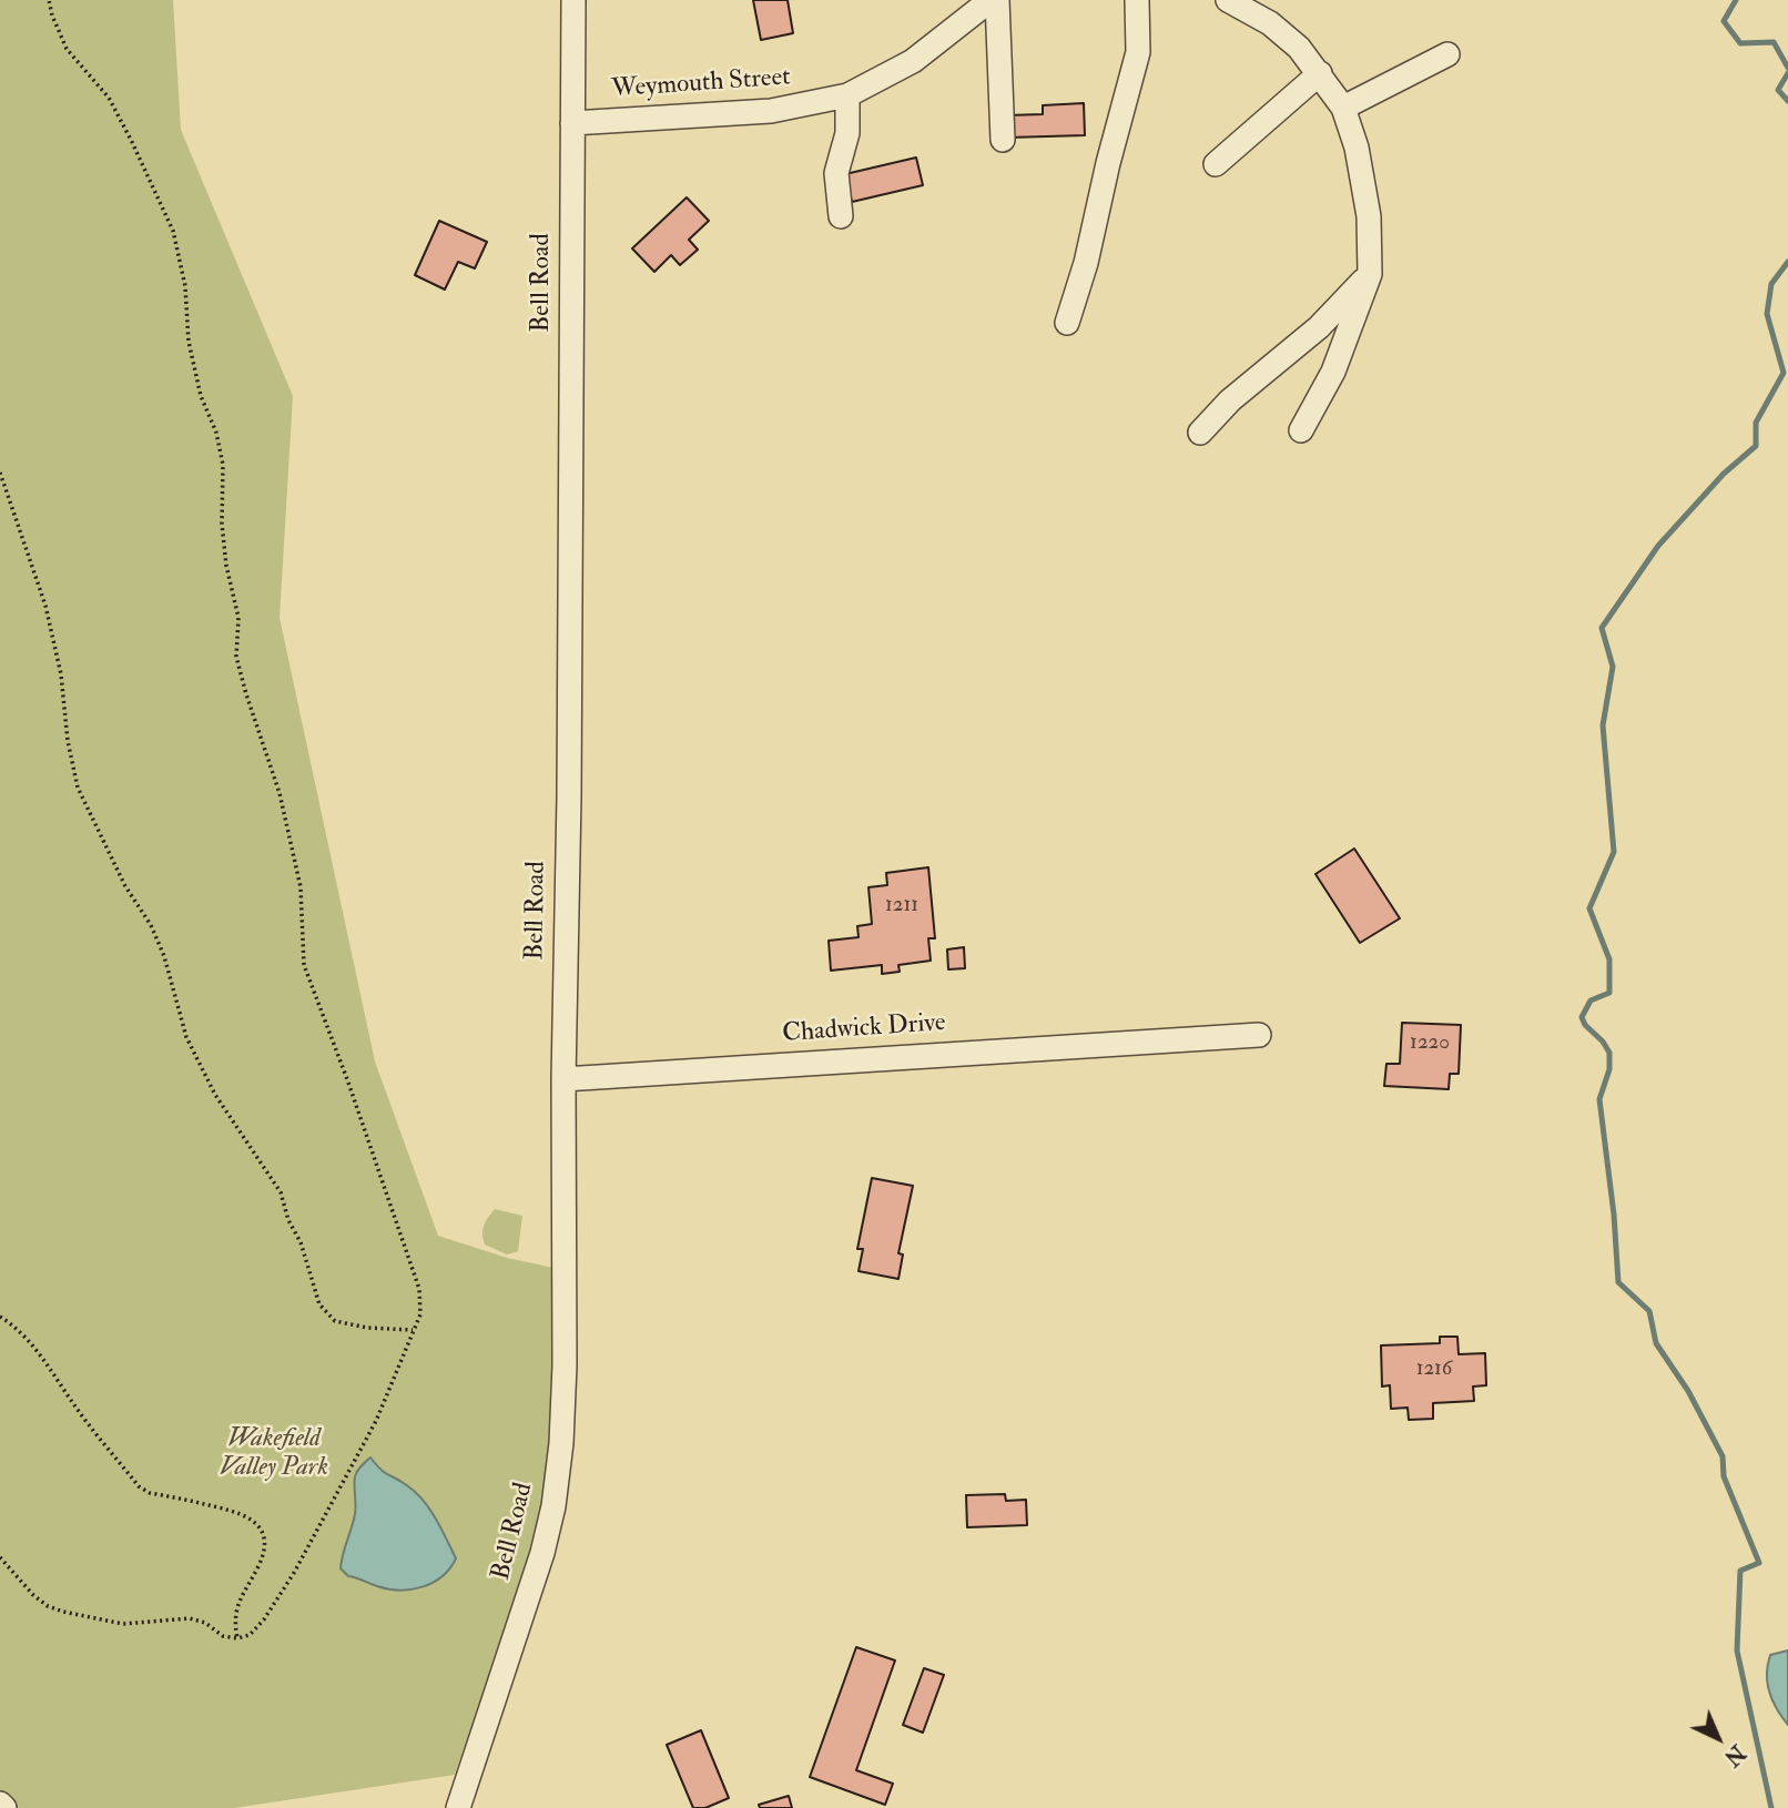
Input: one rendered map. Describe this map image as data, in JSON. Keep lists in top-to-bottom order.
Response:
{
  "streets": {
    "street": ["Weymouth Street", "Bell Road", "Chadwick Drive"]
  },
  "crossings": [
    ["Weymouth Street", "Bell Road"],
    ["Bell Road", "Chadwick Drive"]
  ],
  "parks": ["Wakefield Valley Park"],
  "house_numbers": ["1211", "1220", "1216"],
  "north": "bottom right"
}
